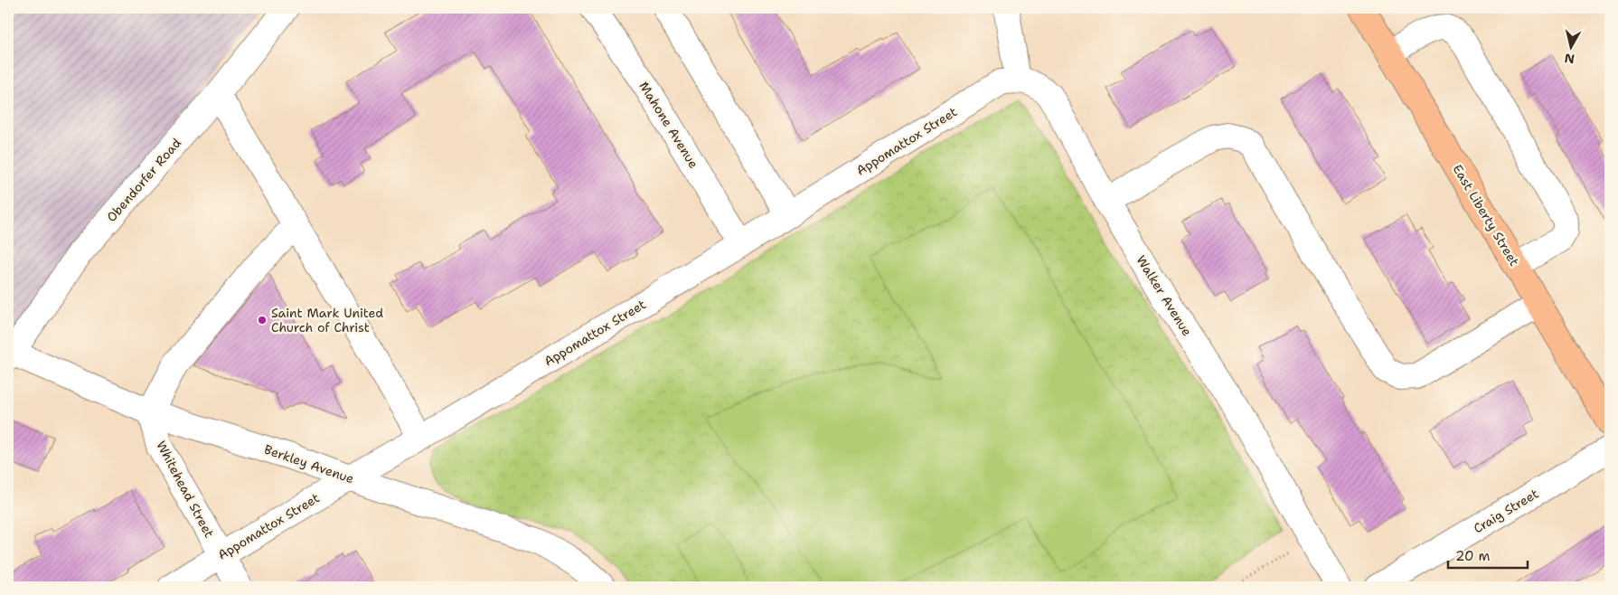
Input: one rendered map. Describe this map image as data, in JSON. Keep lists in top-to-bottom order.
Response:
{
  "streets": {
    "main road": ["East Liberty Street"],
    "street": [
      "Mahone Avenue",
      "Appomattox Street",
      "Obendorfer Road",
      "Walker Avenue",
      "Berkley Avenue",
      "Whitehead Street",
      "Craig Street"
    ]
  },
  "crossings": [
    ["Mahone Avenue", "Appomattox Street"],
    ["Appomattox Street", "Walker Avenue"],
    ["Appomattox Street", "Berkley Avenue"],
    ["Appomattox Street", "Whitehead Street"],
    ["Obendorfer Road", "Berkley Avenue"],
    ["Berkley Avenue", "Whitehead Street"]
  ],
  "places": ["Saint Mark United Church of Christ"],
  "scale_bar": "20 m",
  "north": "bottom"
}
